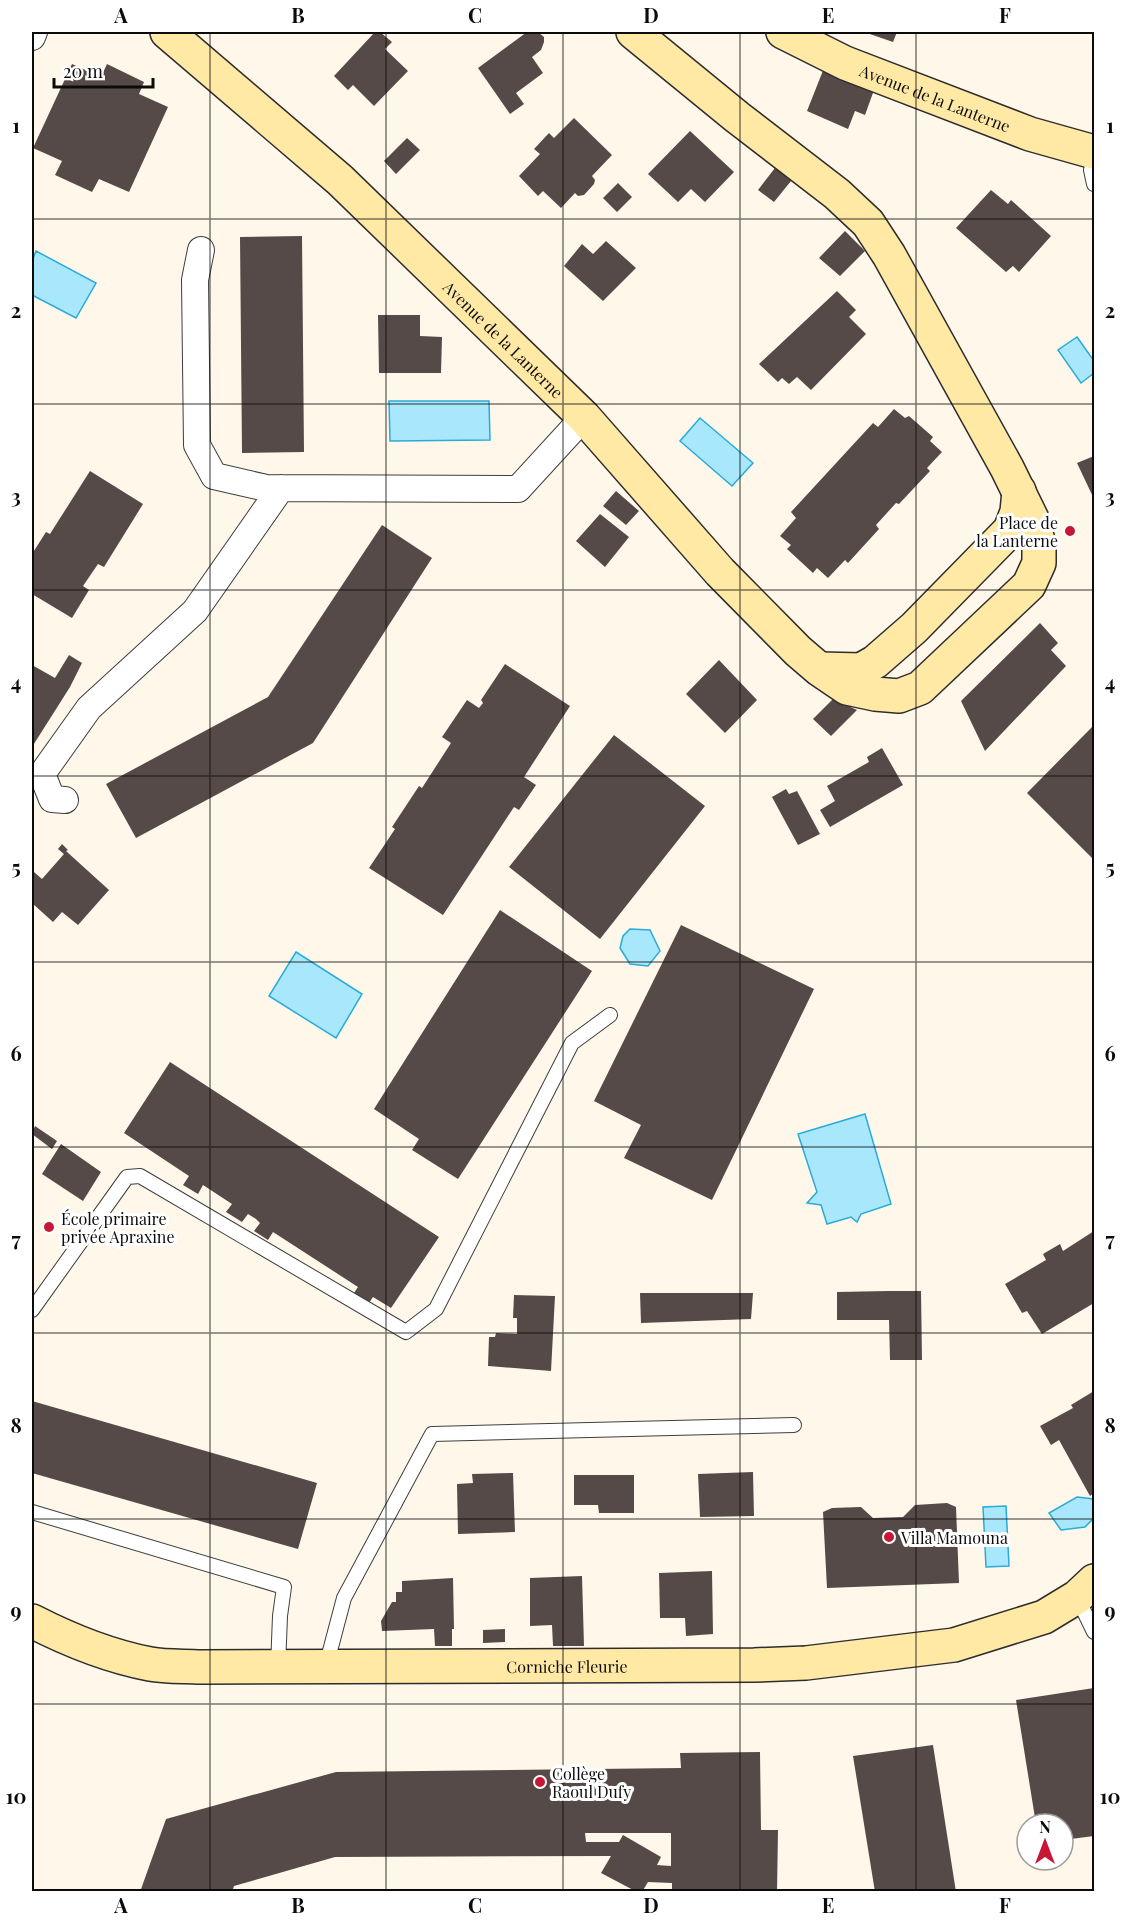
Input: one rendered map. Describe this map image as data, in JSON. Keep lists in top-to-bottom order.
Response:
{
  "streets": {
    "street": ["Avenue de la Lanterne", "Corniche Fleurie"]
  },
  "places": [
    "Place de la Lanterne",
    "École primaire privée Apraxine",
    "Villa Mamouna",
    "Collège Raoul Dufy"
  ],
  "scale_bar": "20 m",
  "north": "top",
  "grid": {
    "columns": [
      "A",
      "B",
      "C",
      "D",
      "E",
      "F"
    ],
    "rows": [
      "1",
      "2",
      "3",
      "4",
      "5",
      "6",
      "7",
      "8",
      "9",
      "10"
    ]
  }
}
